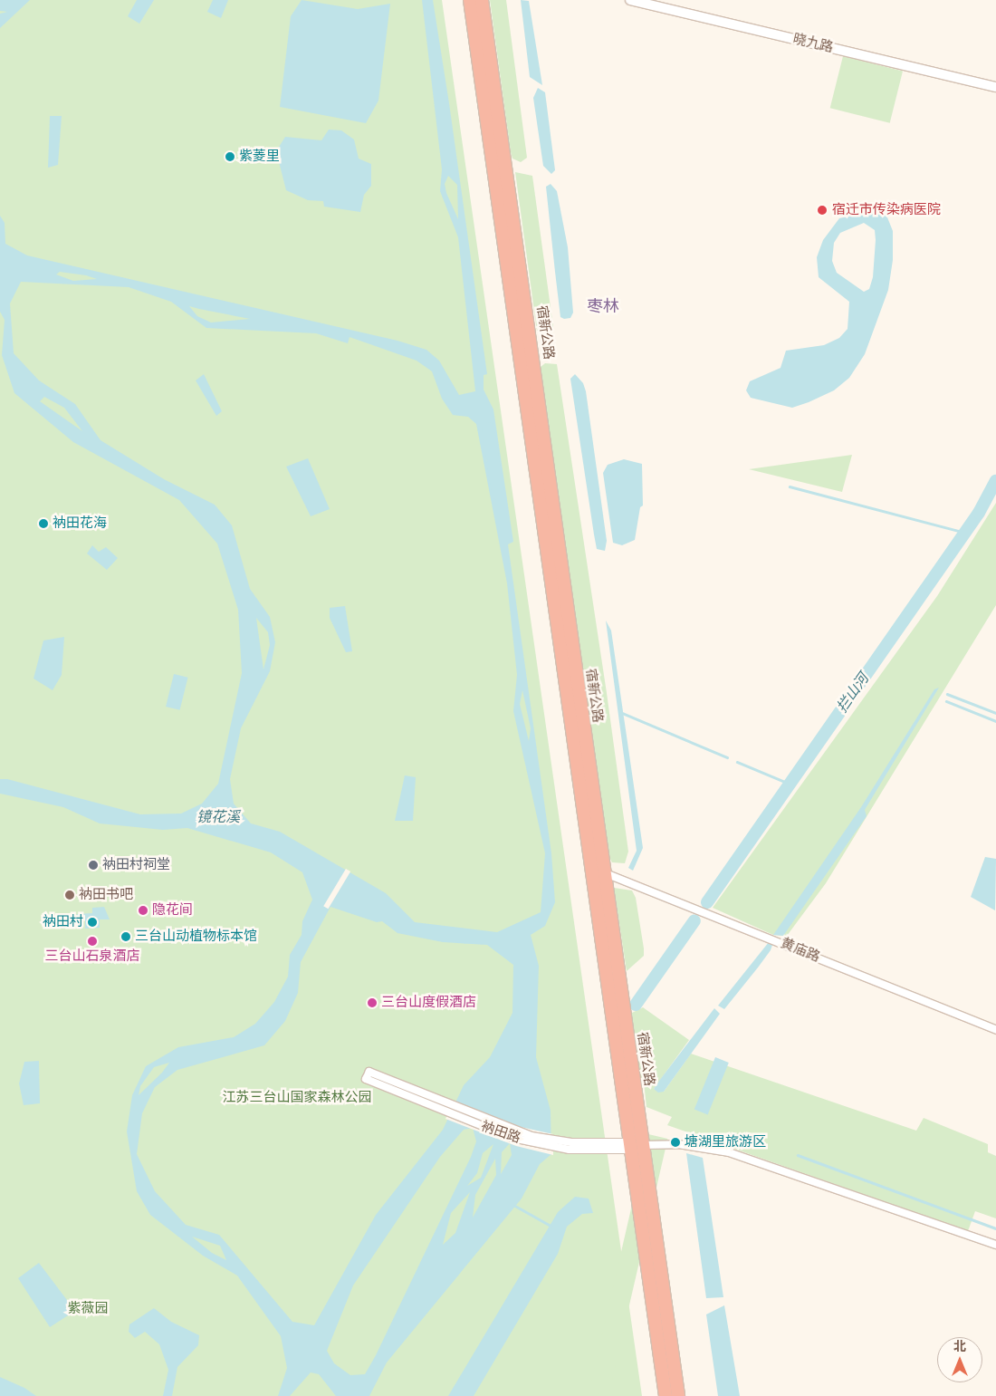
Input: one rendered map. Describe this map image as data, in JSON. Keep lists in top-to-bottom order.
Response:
{
  "streets": {
    "highway": ["宿新公路"],
    "street": ["晓九路", "黄庙路", "衲田路"]
  },
  "crossings": [
    ["宿新公路", "黄庙路"],
    ["宿新公路", "衲田路"]
  ],
  "districts": ["枣林"],
  "water": ["拦山河", "镜花溪"],
  "parks": ["江苏三台山国家森林公园", "紫薇园"],
  "places": [
    "紫菱里",
    "宿迁市传染病医院",
    "衲田花海",
    "衲田村祠堂",
    "衲田书吧",
    "隐花间",
    "衲田村",
    "三台山动植物标本馆",
    "三台山石泉酒店",
    "三台山度假酒店",
    "塘湖里旅游区"
  ],
  "north": "top"
}
